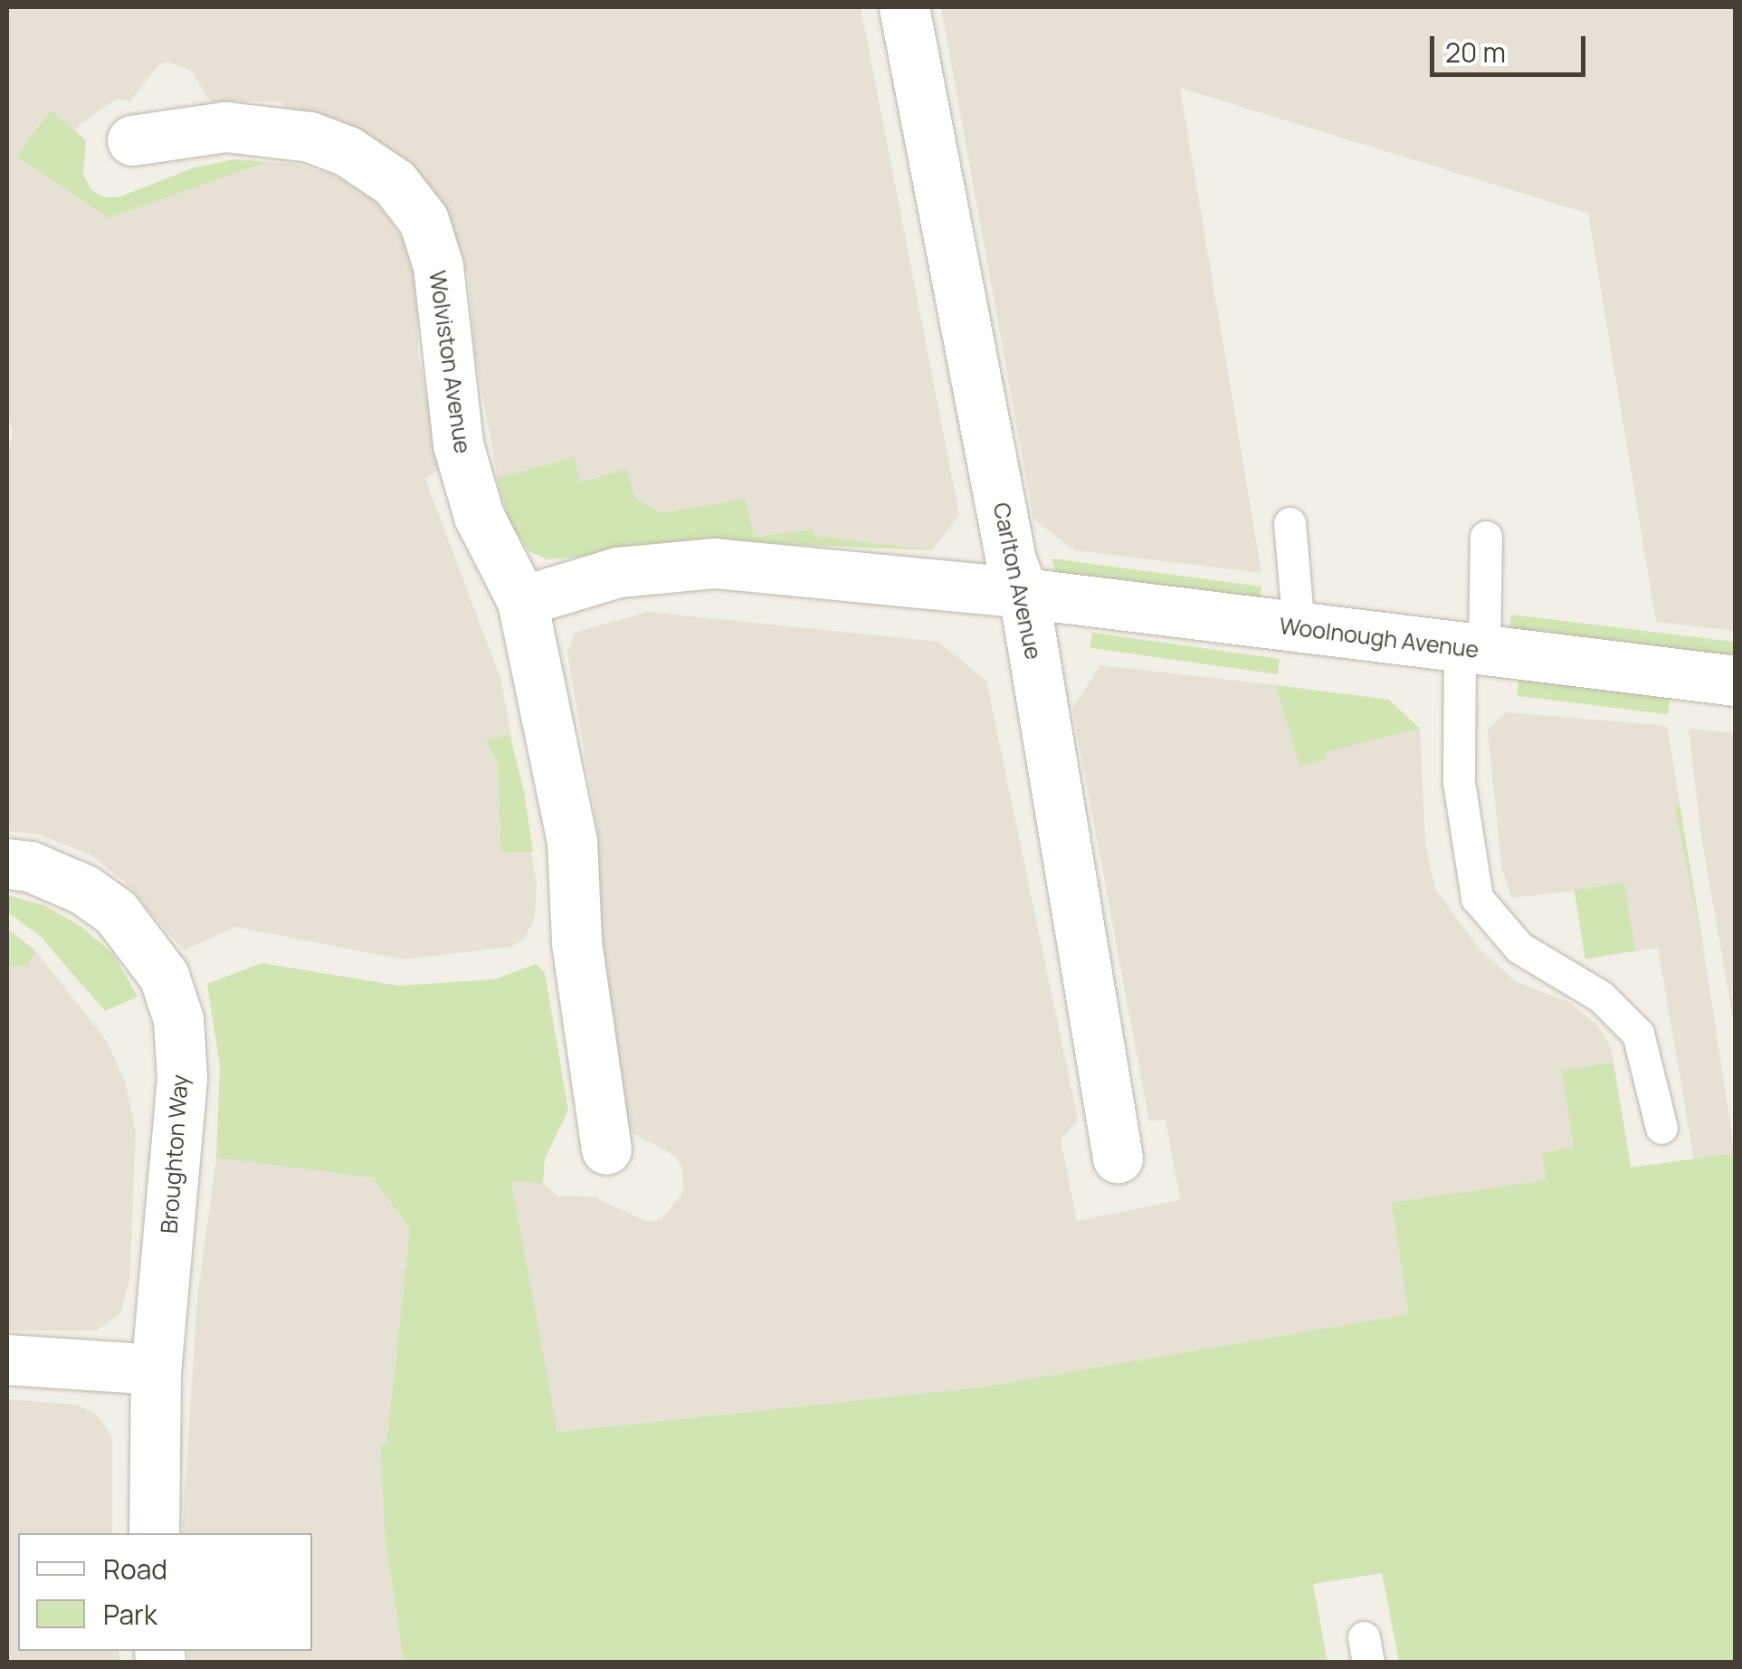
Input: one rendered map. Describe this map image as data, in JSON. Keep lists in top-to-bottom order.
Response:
{
  "streets": {
    "street": [
      "Wolviston Avenue",
      "Carlton Avenue",
      "Woolnough Avenue",
      "Broughton Way"
    ]
  },
  "crossings": [
    ["Carlton Avenue", "Woolnough Avenue"]
  ],
  "legend": ["Road", "Park"],
  "scale_bar": "20 m"
}
